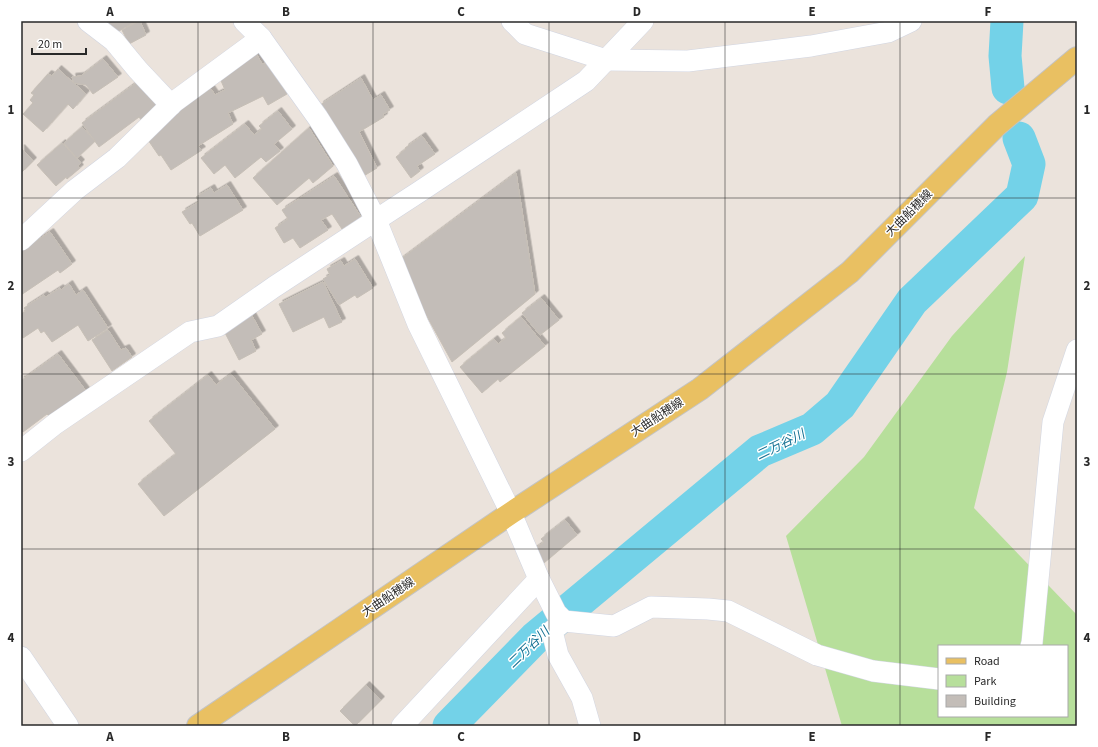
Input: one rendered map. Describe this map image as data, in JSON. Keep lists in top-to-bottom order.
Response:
{
  "streets": {
    "main road": ["大曲船穂線"]
  },
  "water": ["二万谷川"],
  "legend": ["Road", "Park", "Building"],
  "scale_bar": "20 m",
  "grid": {
    "columns": [
      "A",
      "B",
      "C",
      "D",
      "E",
      "F"
    ],
    "rows": [
      "1",
      "2",
      "3",
      "4"
    ]
  }
}
